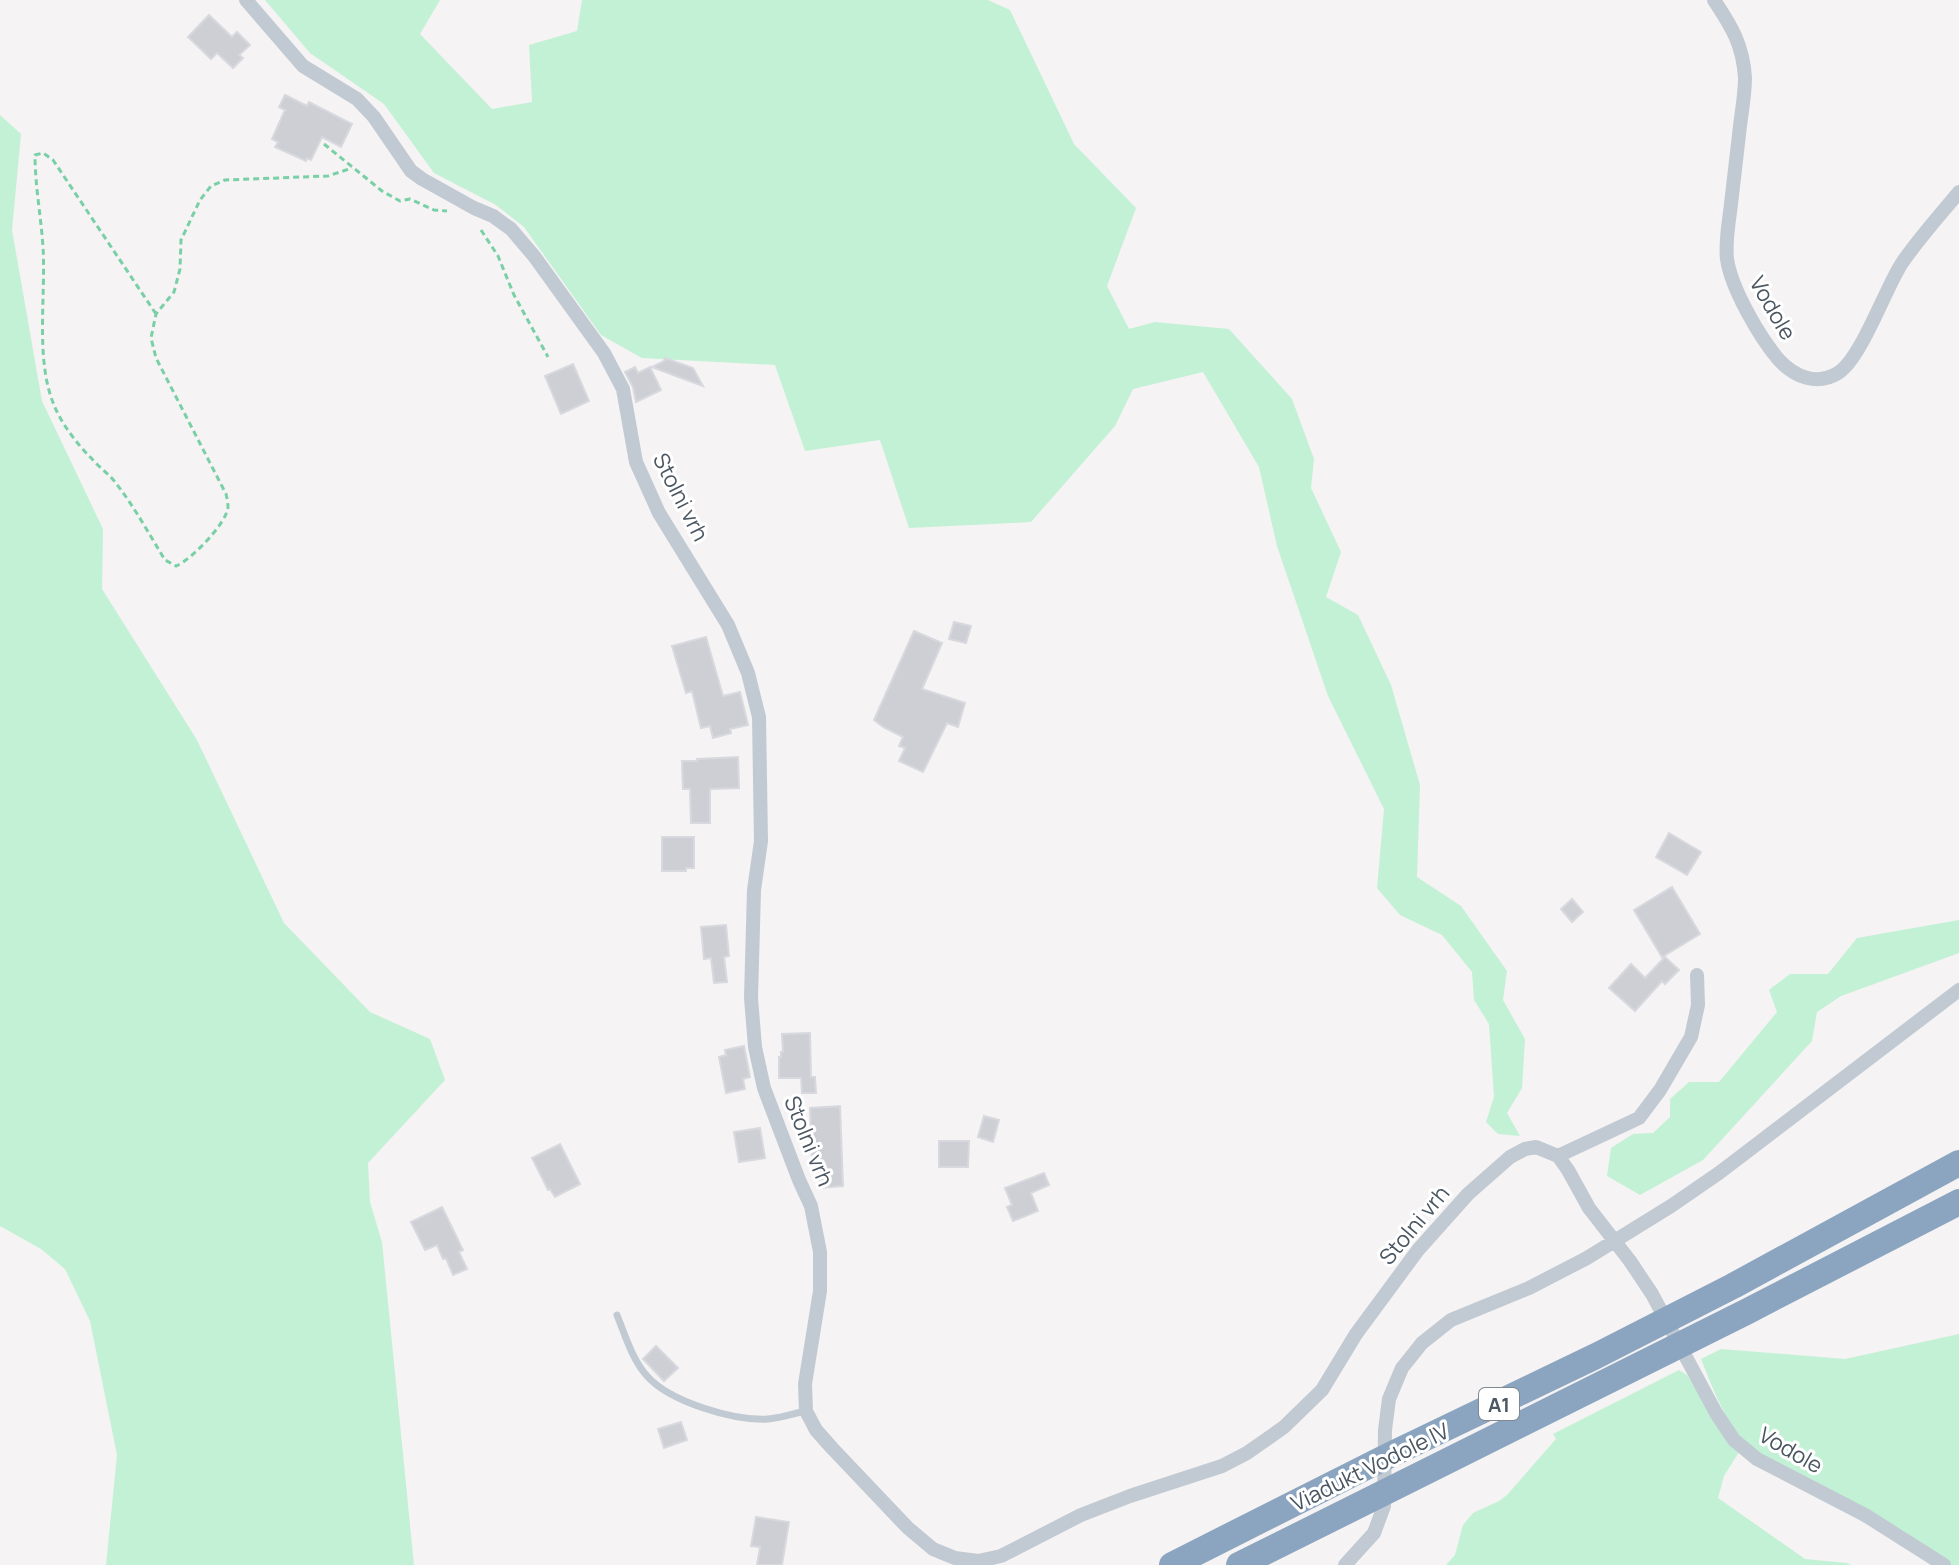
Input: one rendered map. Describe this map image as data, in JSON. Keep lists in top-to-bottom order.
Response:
{
  "streets": {
    "highway": ["A1", "Viadukt Vodole IV"],
    "street": ["Vodole", "Stolni vrh"]
  }
}
